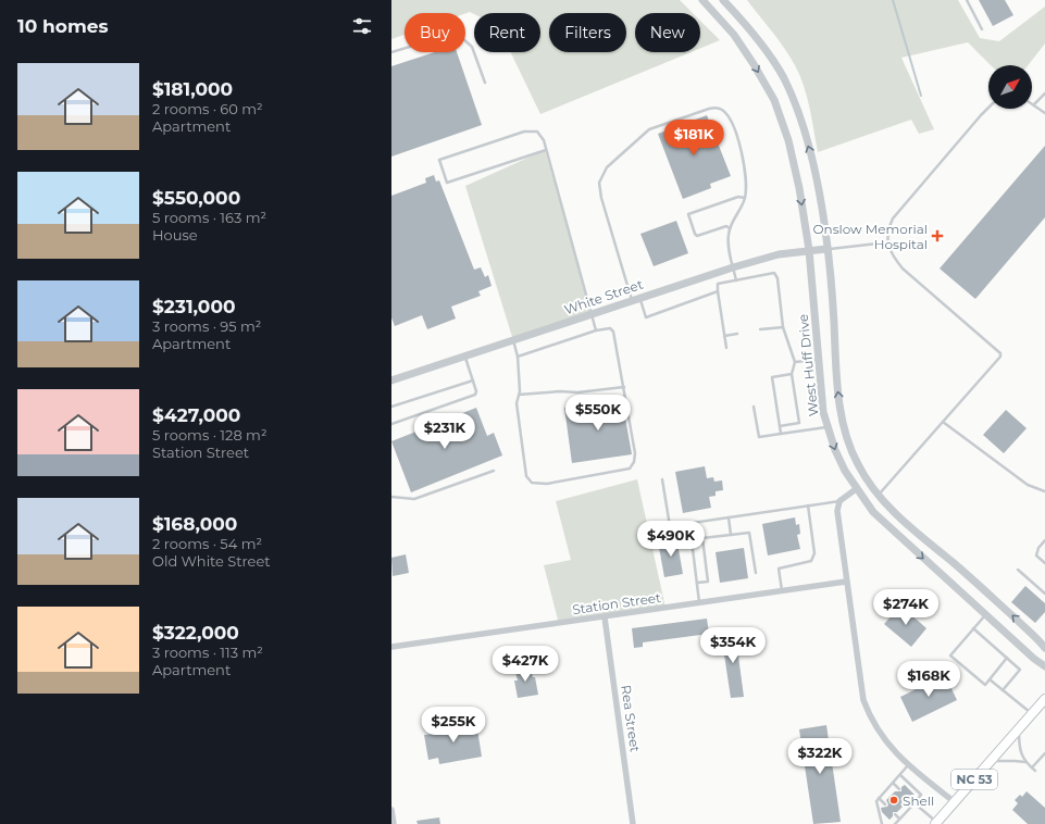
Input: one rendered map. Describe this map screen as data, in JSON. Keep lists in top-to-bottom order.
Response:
{
  "streets": {
    "main road": ["NC 53"],
    "street": [
      "White Street",
      "West Huff Drive",
      "Station Street",
      "Rea Street"
    ]
  },
  "crossings": [
    ["White Street", "West Huff Drive"],
    ["Station Street", "Rea Street"]
  ],
  "places": {
    "health": ["Onslow Memorial Hospital"],
    "other": ["Shell"]
  },
  "north": "top right",
  "page": {
    "heading": "10 homes",
    "chip": [
      "Buy",
      "Rent",
      "Filters",
      "New"
    ],
    "list": [
      {
        "name": "$181,000",
        "note": "2 rooms · 60 m² · Apartment"
      },
      {
        "name": "$550,000",
        "note": "5 rooms · 163 m² · House"
      },
      {
        "name": "$231,000",
        "note": "3 rooms · 95 m² · Apartment"
      },
      {
        "name": "$427,000",
        "note": "5 rooms · 128 m² · Station Street"
      },
      {
        "name": "$168,000",
        "note": "2 rooms · 54 m² · Old White Street"
      },
      {
        "name": "$322,000",
        "note": "3 rooms · 113 m² · Apartment"
      }
    ],
    "price": [
      "$181K",
      "$550K",
      "$231K",
      "$490K",
      "$274K",
      "$354K",
      "$427K",
      "$168K",
      "$255K",
      "$322K"
    ]
  }
}
